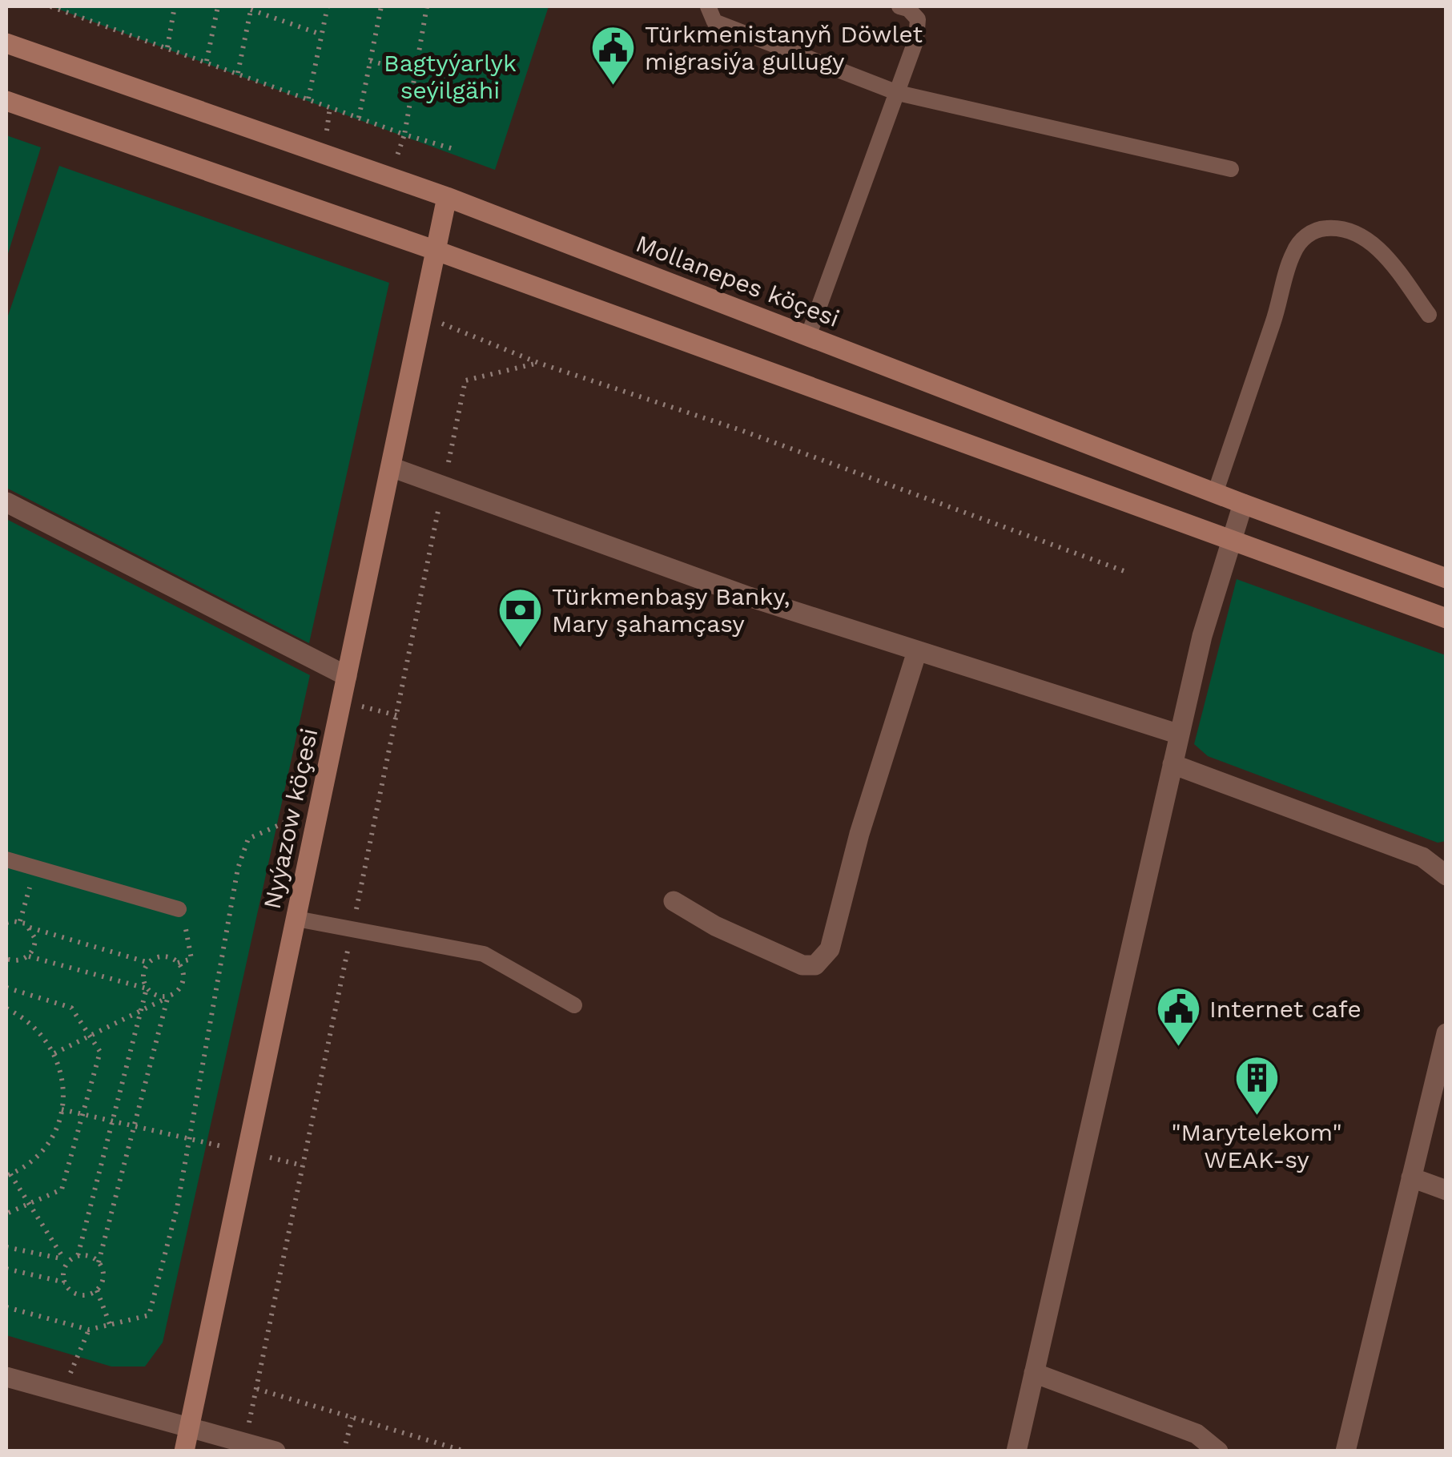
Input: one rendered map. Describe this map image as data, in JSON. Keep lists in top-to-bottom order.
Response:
{
  "streets": {
    "street": ["Mollanepes köçesi", "Nyýazow köçesi"]
  },
  "crossings": [
    ["Mollanepes köçesi", "Nyýazow köçesi"]
  ],
  "parks": ["Bagtyýarlyk seýilgähi"],
  "places": {
    "public building": ["Türkmenistanyň Döwlet migrasiýa gullugy", "Internet cafe"],
    "bank": ["Türkmenbaşy Banky, Mary şahamçasy"],
    "building": ["\"Marytelekom\" WEAK-sy"]
  }
}
